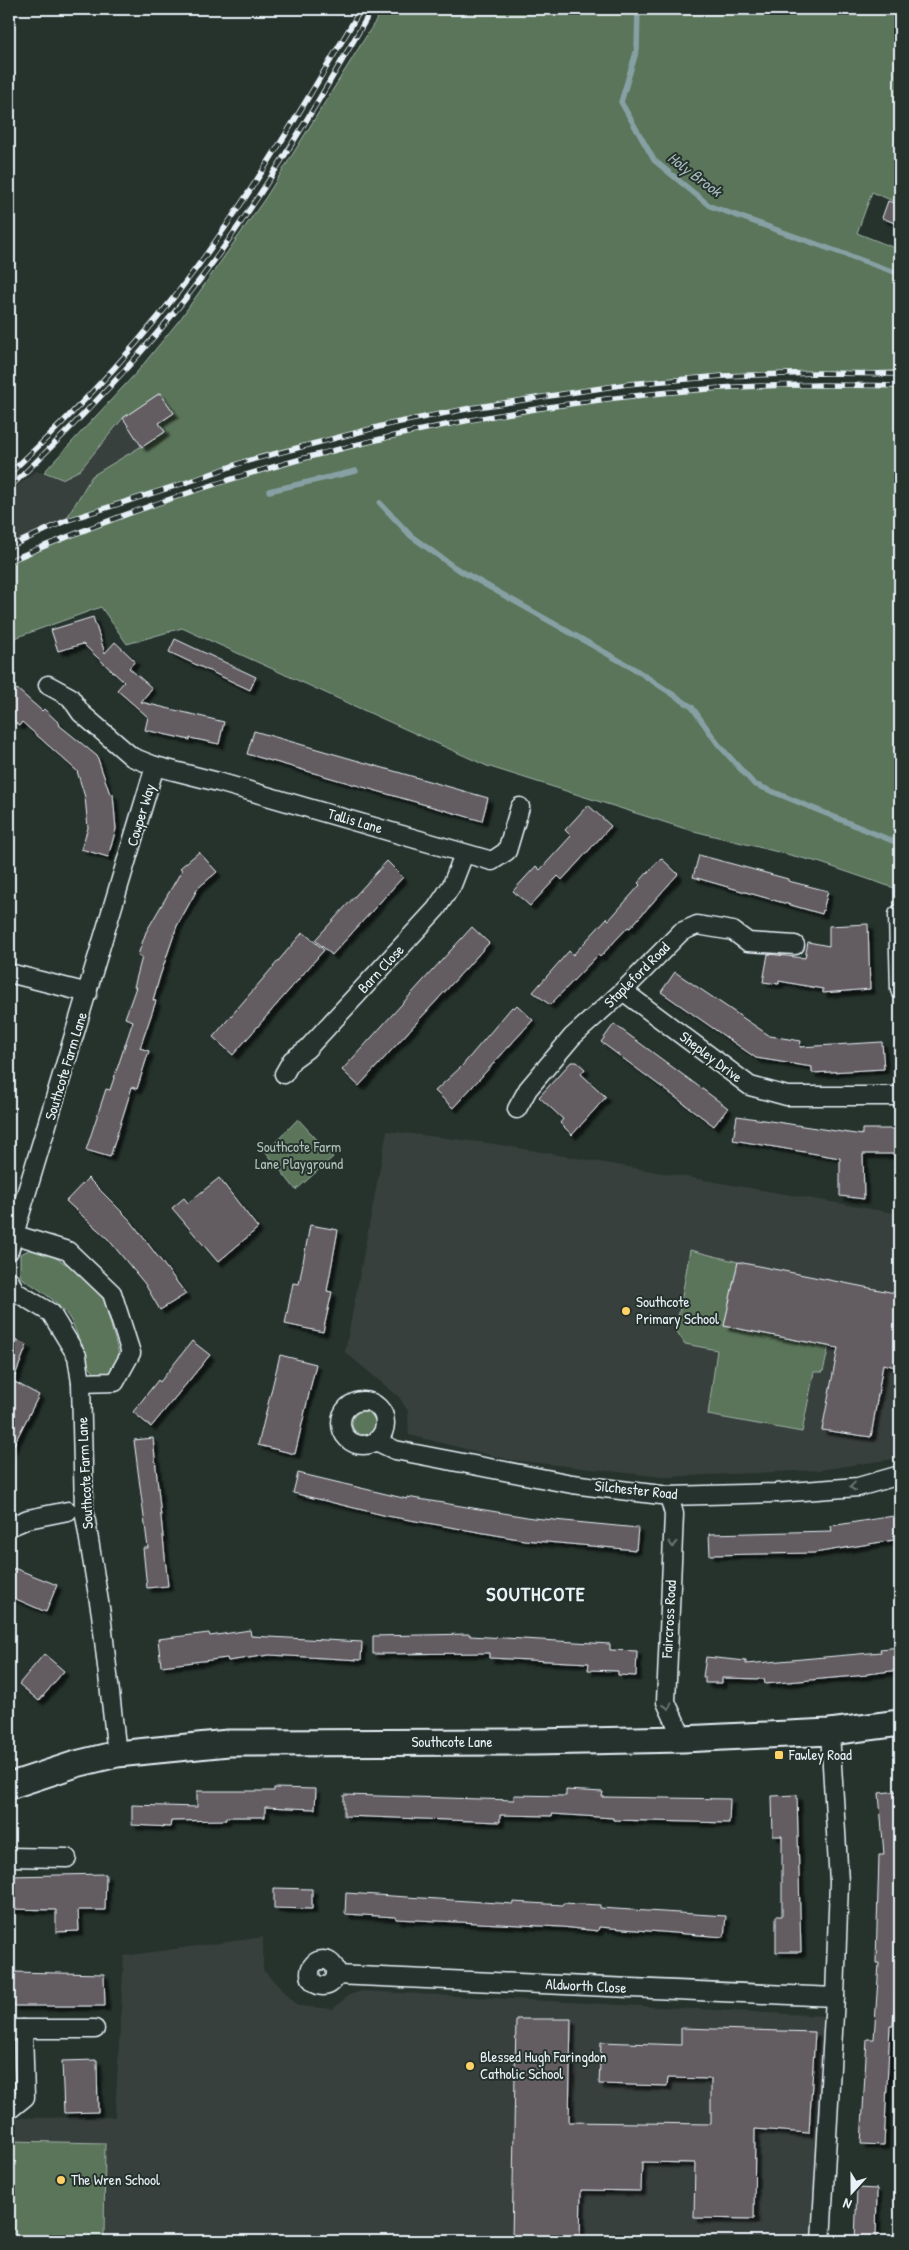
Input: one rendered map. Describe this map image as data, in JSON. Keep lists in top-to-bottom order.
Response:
{
  "streets": {
    "street": [
      "Cowper Way",
      "Tallis Lane",
      "Barn Close",
      "Stapleford Road",
      "Shepley Drive",
      "Southcote Farm Lane",
      "Silchester Road",
      "Faircross Road",
      "Southcote Lane",
      "Aldworth Close"
    ]
  },
  "crossings": [
    ["Cowper Way", "Tallis Lane"],
    ["Cowper Way", "Southcote Farm Lane"],
    ["Tallis Lane", "Barn Close"],
    ["Stapleford Road", "Shepley Drive"],
    ["Southcote Farm Lane", "Southcote Lane"],
    ["Silchester Road", "Faircross Road"],
    ["Faircross Road", "Southcote Lane"]
  ],
  "one_way": ["Silchester Road", "Faircross Road"],
  "districts": ["SOUTHCOTE"],
  "water": ["Holy Brook"],
  "parks": ["Southcote Farm Lane Playground"],
  "places": {
    "other": ["Southcote Primary School", "Blessed Hugh Faringdon Catholic School", "The Wren School"],
    "transit": ["Fawley Road"]
  },
  "north": "bottom"
}
